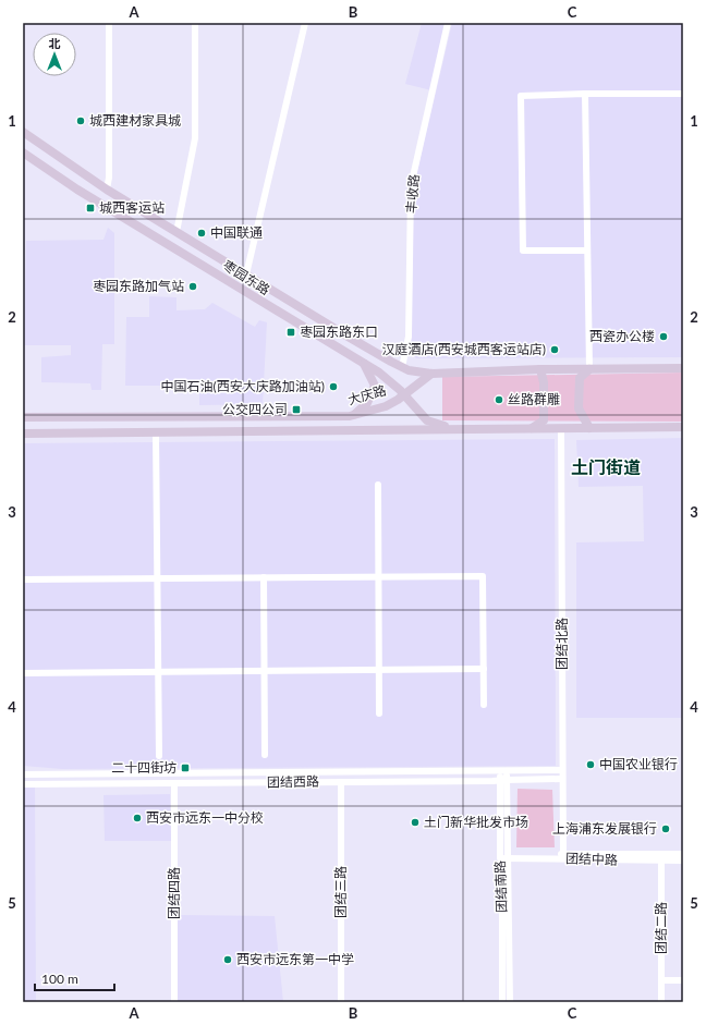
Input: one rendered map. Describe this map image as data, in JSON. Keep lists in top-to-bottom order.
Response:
{
  "streets": {
    "main road": ["枣园东路", "大庆路"],
    "street": [
      "丰收路",
      "团结北路",
      "团结西路",
      "团结中路",
      "团结南路",
      "团结三路",
      "团结四路",
      "团结二路"
    ]
  },
  "crossings": [
    ["丰收路", "枣园东路"],
    ["枣园东路", "大庆路"],
    ["团结北路", "团结西路"],
    ["团结北路", "团结中路"],
    ["团结西路", "团结南路"],
    ["团结西路", "团结三路"],
    ["团结西路", "团结四路"],
    ["团结中路", "团结南路"],
    ["团结中路", "团结二路"]
  ],
  "districts": ["土门街道"],
  "places": {
    "other": [
      "城西建材家具城",
      "中国联通",
      "枣园东路加气站",
      "西瓷办公楼",
      "汉庭酒店(西安城西客运站店)",
      "中国石油(西安大庆路加油站)",
      "丝路群雕",
      "中国农业银行",
      "西安市远东一中分校",
      "土门新华批发市场",
      "上海浦东发展银行",
      "西安市远东第一中学"
    ],
    "transit": [
      "城西客运站",
      "枣园东路东口",
      "公交四公司",
      "二十四街坊"
    ]
  },
  "scale_bar": "100 m",
  "north": "top",
  "grid": {
    "columns": ["A", "B", "C"],
    "rows": [
      "1",
      "2",
      "3",
      "4",
      "5"
    ]
  }
}
